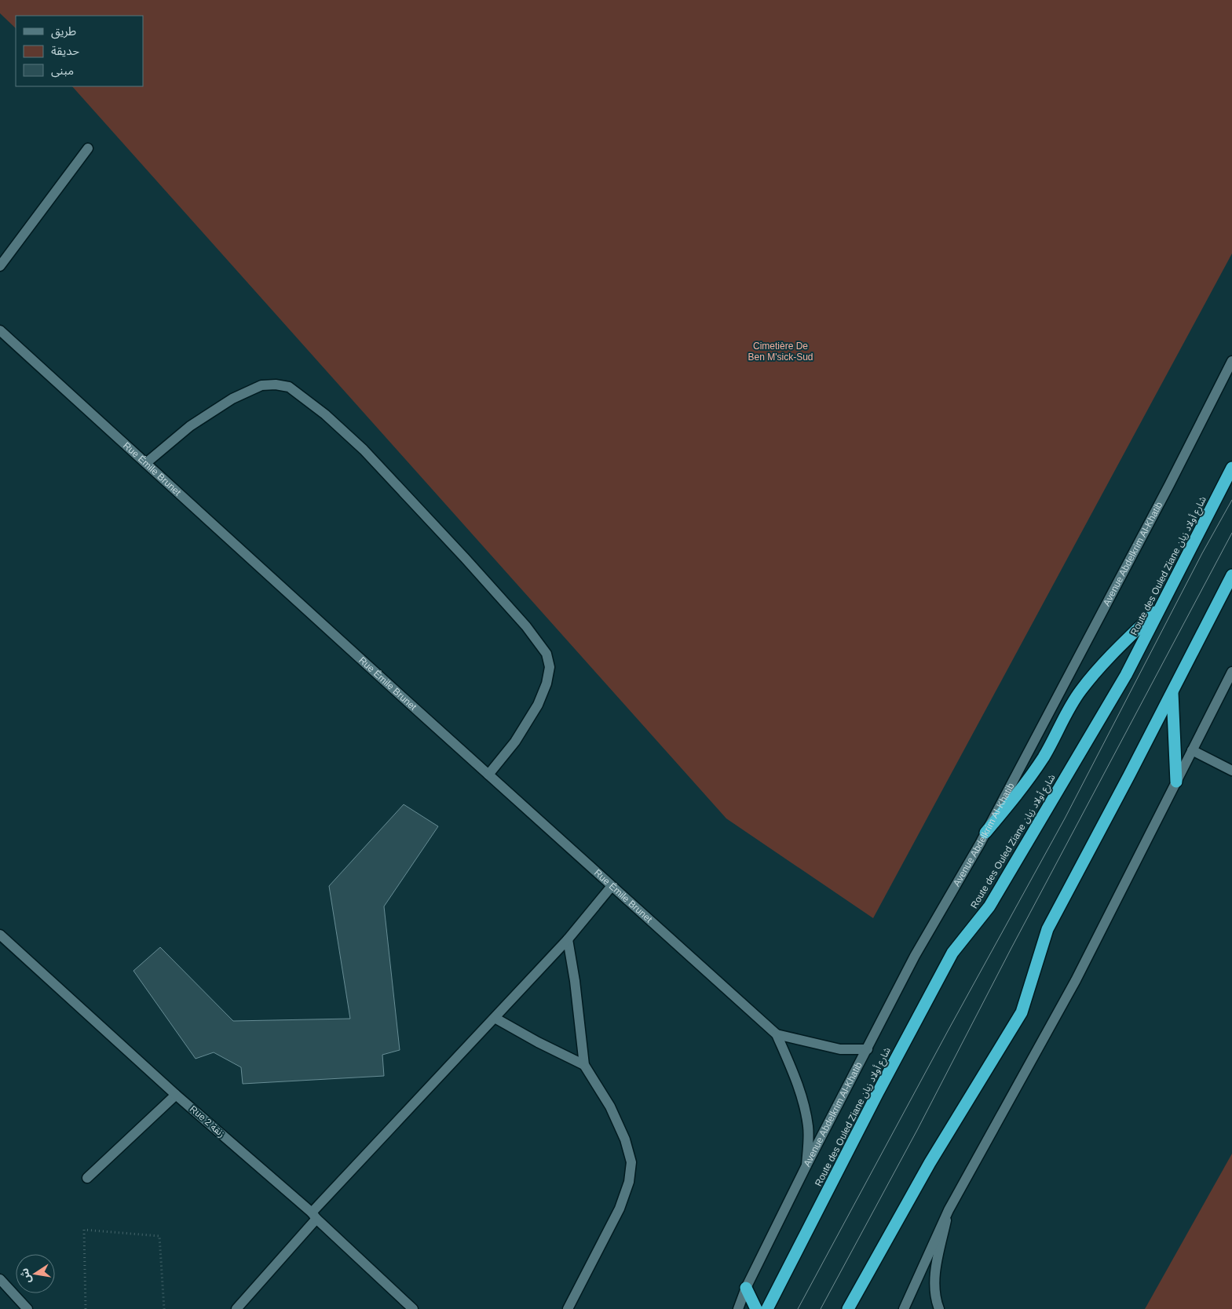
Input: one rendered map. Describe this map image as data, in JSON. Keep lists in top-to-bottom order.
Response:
{
  "streets": {
    "highway": ["Route des Ouled Ziane شارع أولاد زيان"],
    "street": ["Rue Émile Brunet", "Avenue Abdelkrim Al-Khatib", "Rue 2 زنقة"]
  },
  "crossings": [
    ["Rue Émile Brunet", "Avenue Abdelkrim Al-Khatib"]
  ],
  "parks": ["Cimetière De Ben M'sick-Sud"],
  "legend": ["طريق", "حديقة", "مبنى"],
  "north": "left"
}
